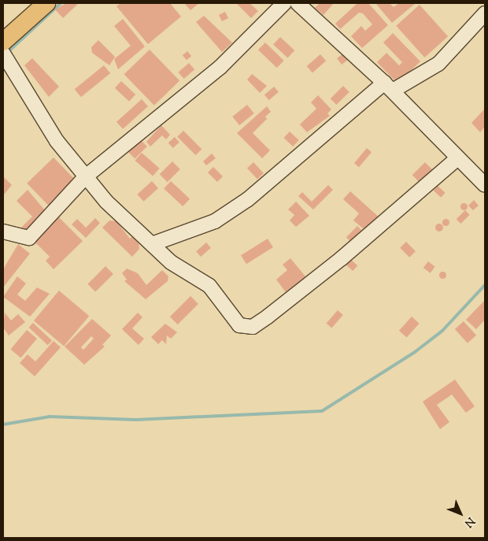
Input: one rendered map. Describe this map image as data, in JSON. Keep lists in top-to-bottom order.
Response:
{
  "north": "bottom right"
}
